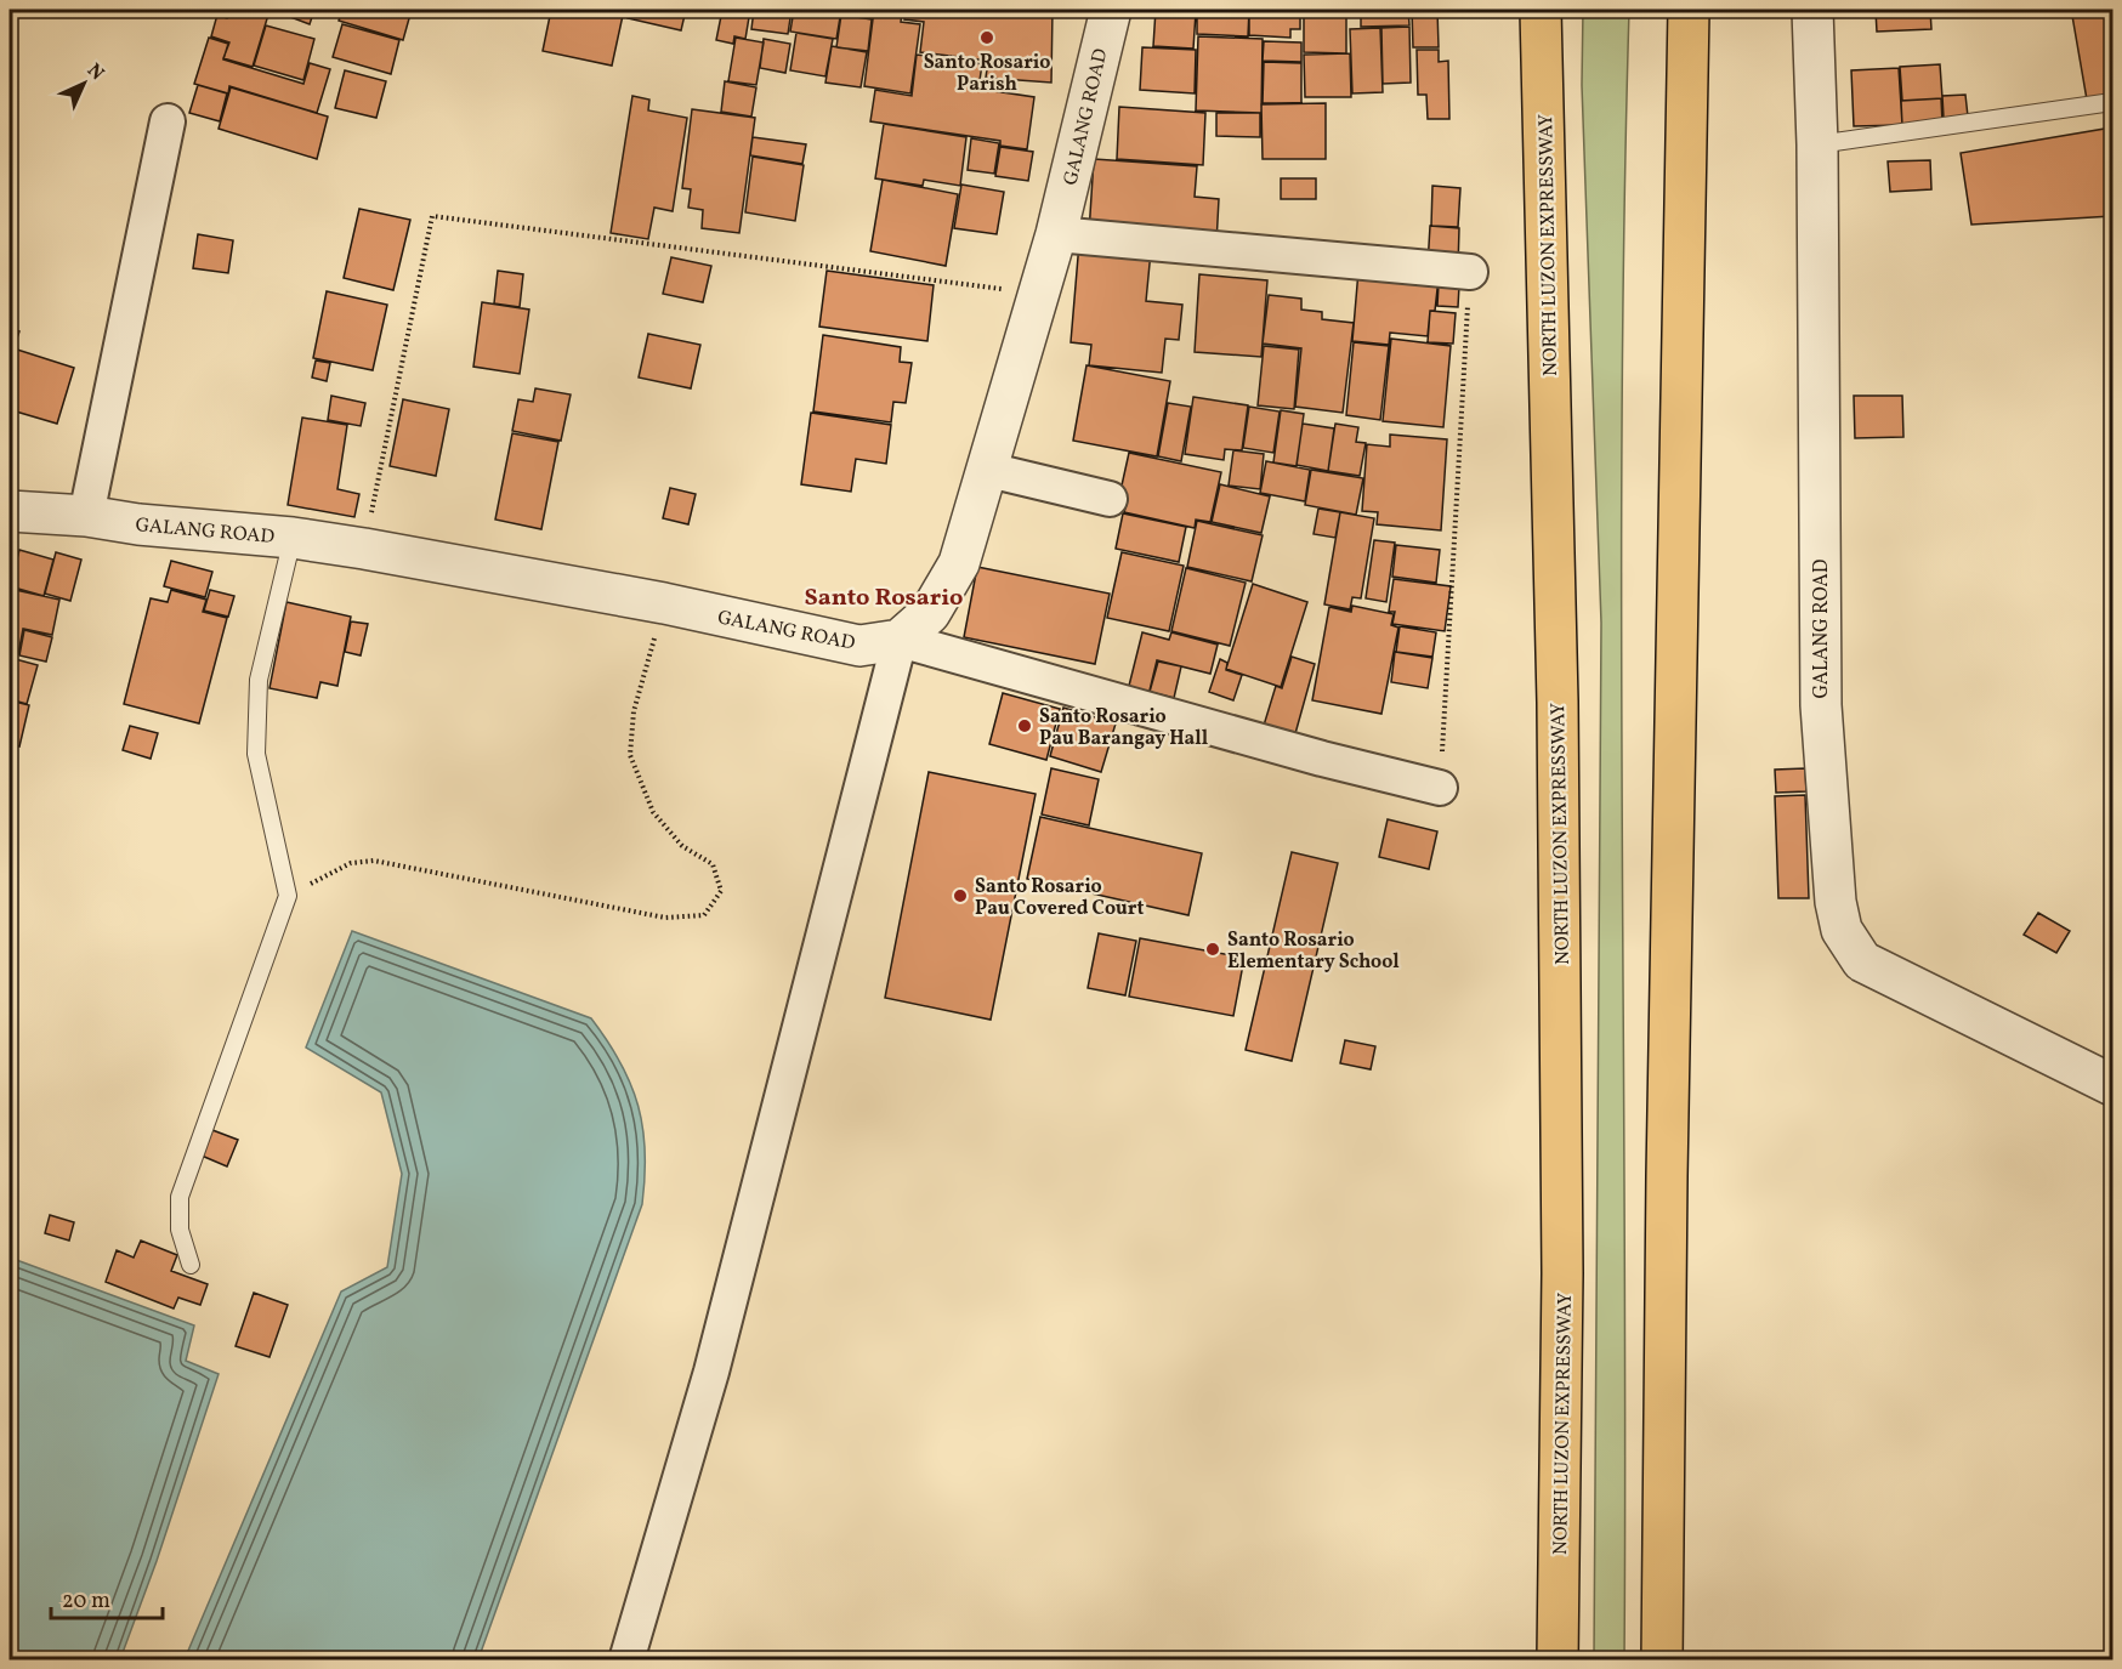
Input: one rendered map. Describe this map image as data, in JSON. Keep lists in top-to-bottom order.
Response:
{
  "streets": {
    "highway": ["NORTH LUZON EXPRESSWAY"],
    "street": ["GALANG ROAD"]
  },
  "districts": ["Santo Rosario"],
  "places": [
    "Santo Rosario Parish",
    "Santo Rosario Pau Barangay Hall",
    "Santo Rosario Pau Covered Court",
    "Santo Rosario Elementary School"
  ],
  "scale_bar": "20 m",
  "north": "top right"
}
